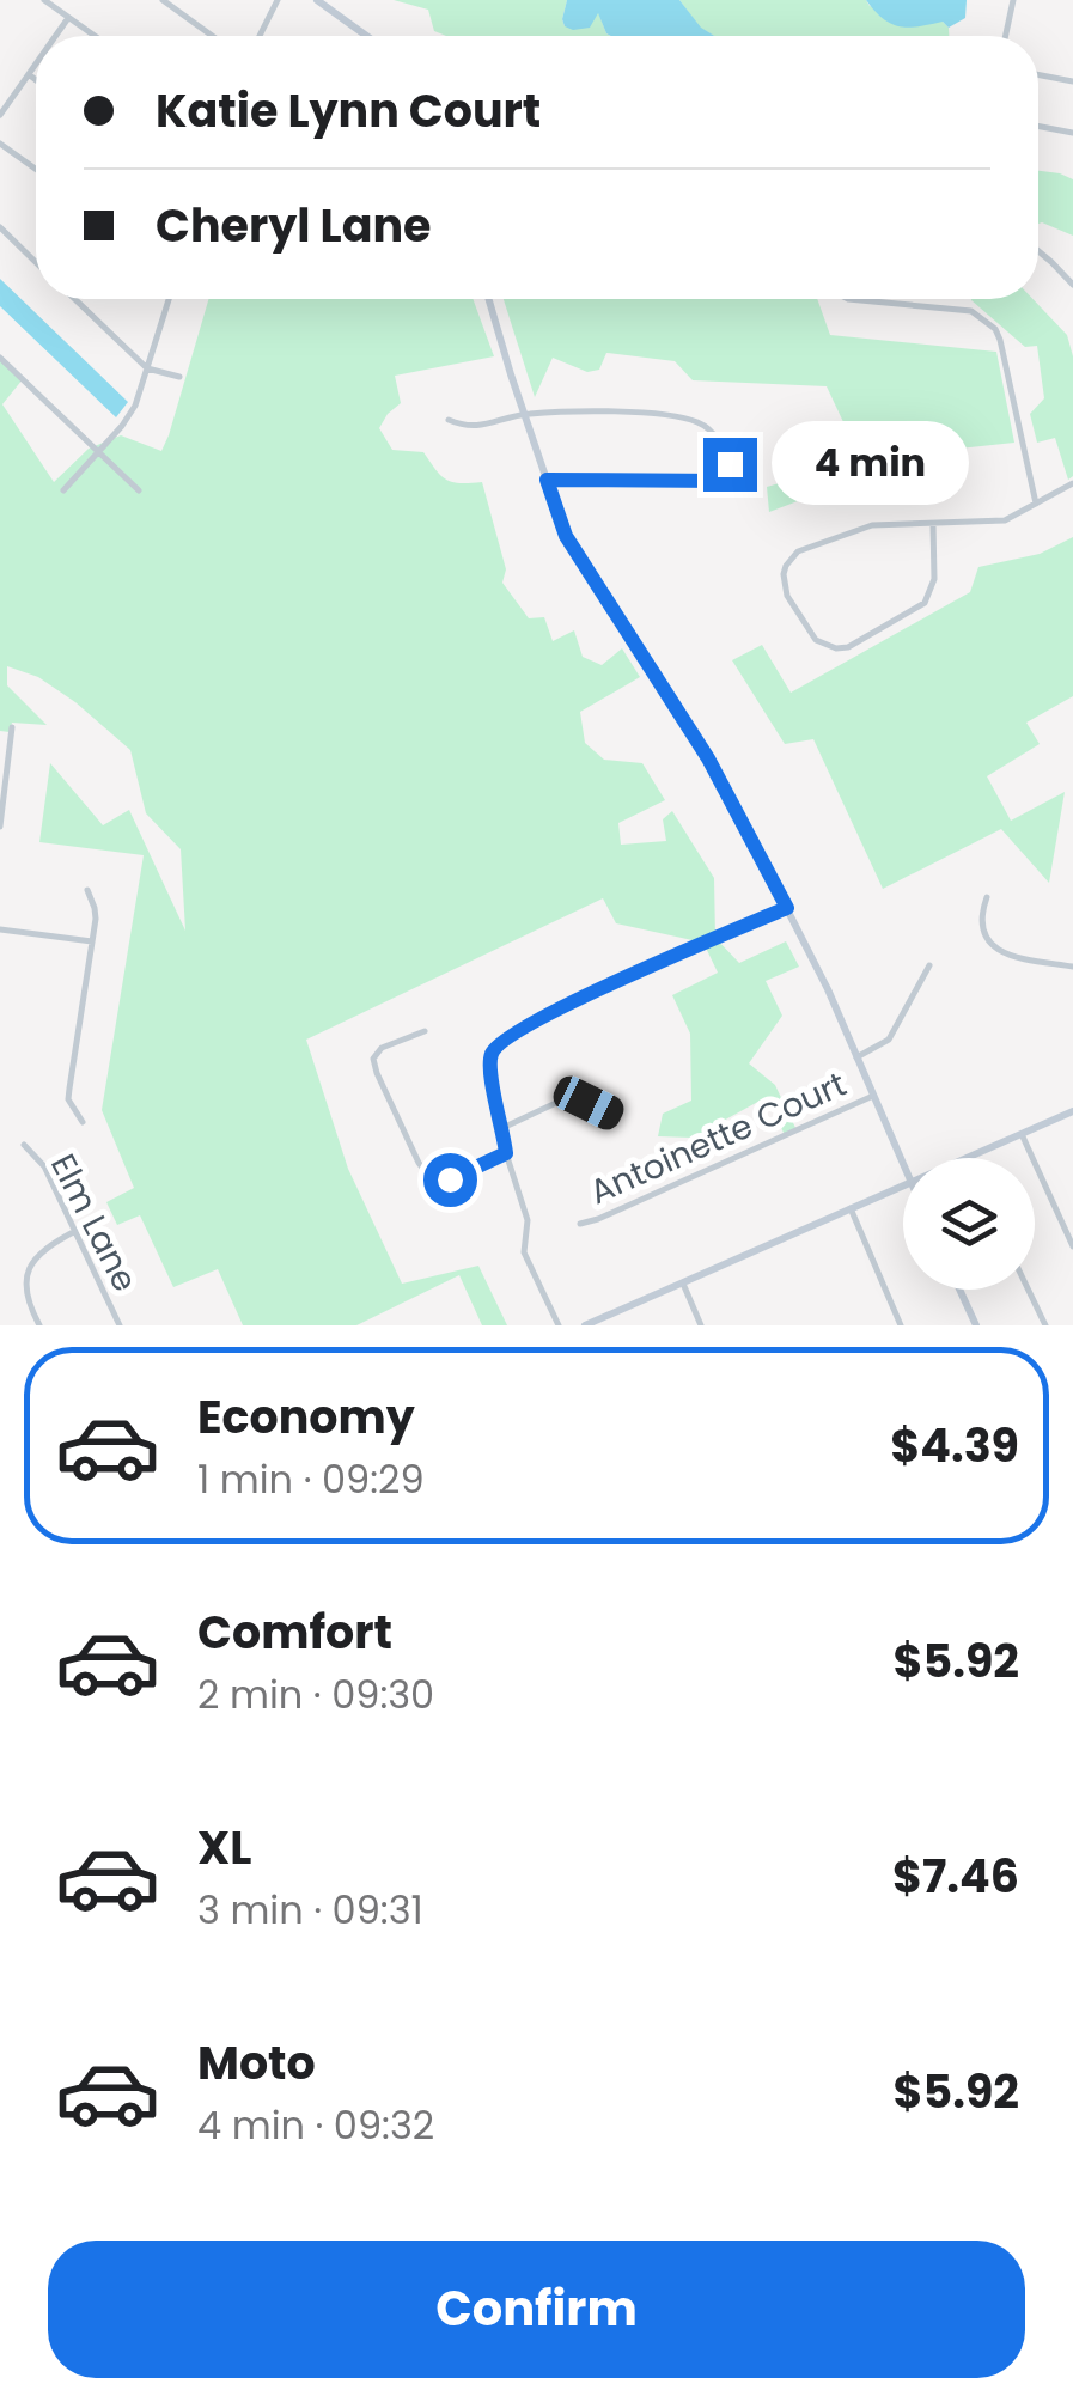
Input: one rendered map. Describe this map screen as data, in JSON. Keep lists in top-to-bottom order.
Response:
{
  "streets": {
    "street": ["Antoinette Court", "Elm Lane"]
  },
  "page": {
    "banner": ["Katie Lynn Court", "Cheryl Lane"],
    "bubble": "4 min",
    "list": [
      {
        "name": "Economy",
        "note": "1 min · 09:29",
        "value": "$4.39"
      },
      {
        "name": "Comfort",
        "note": "2 min · 09:30",
        "value": "$5.92"
      },
      {
        "name": "XL",
        "note": "3 min · 09:31",
        "value": "$7.46"
      },
      {
        "name": "Moto",
        "note": "4 min · 09:32",
        "value": "$5.92"
      }
    ],
    "buttons": "Confirm"
  }
}
